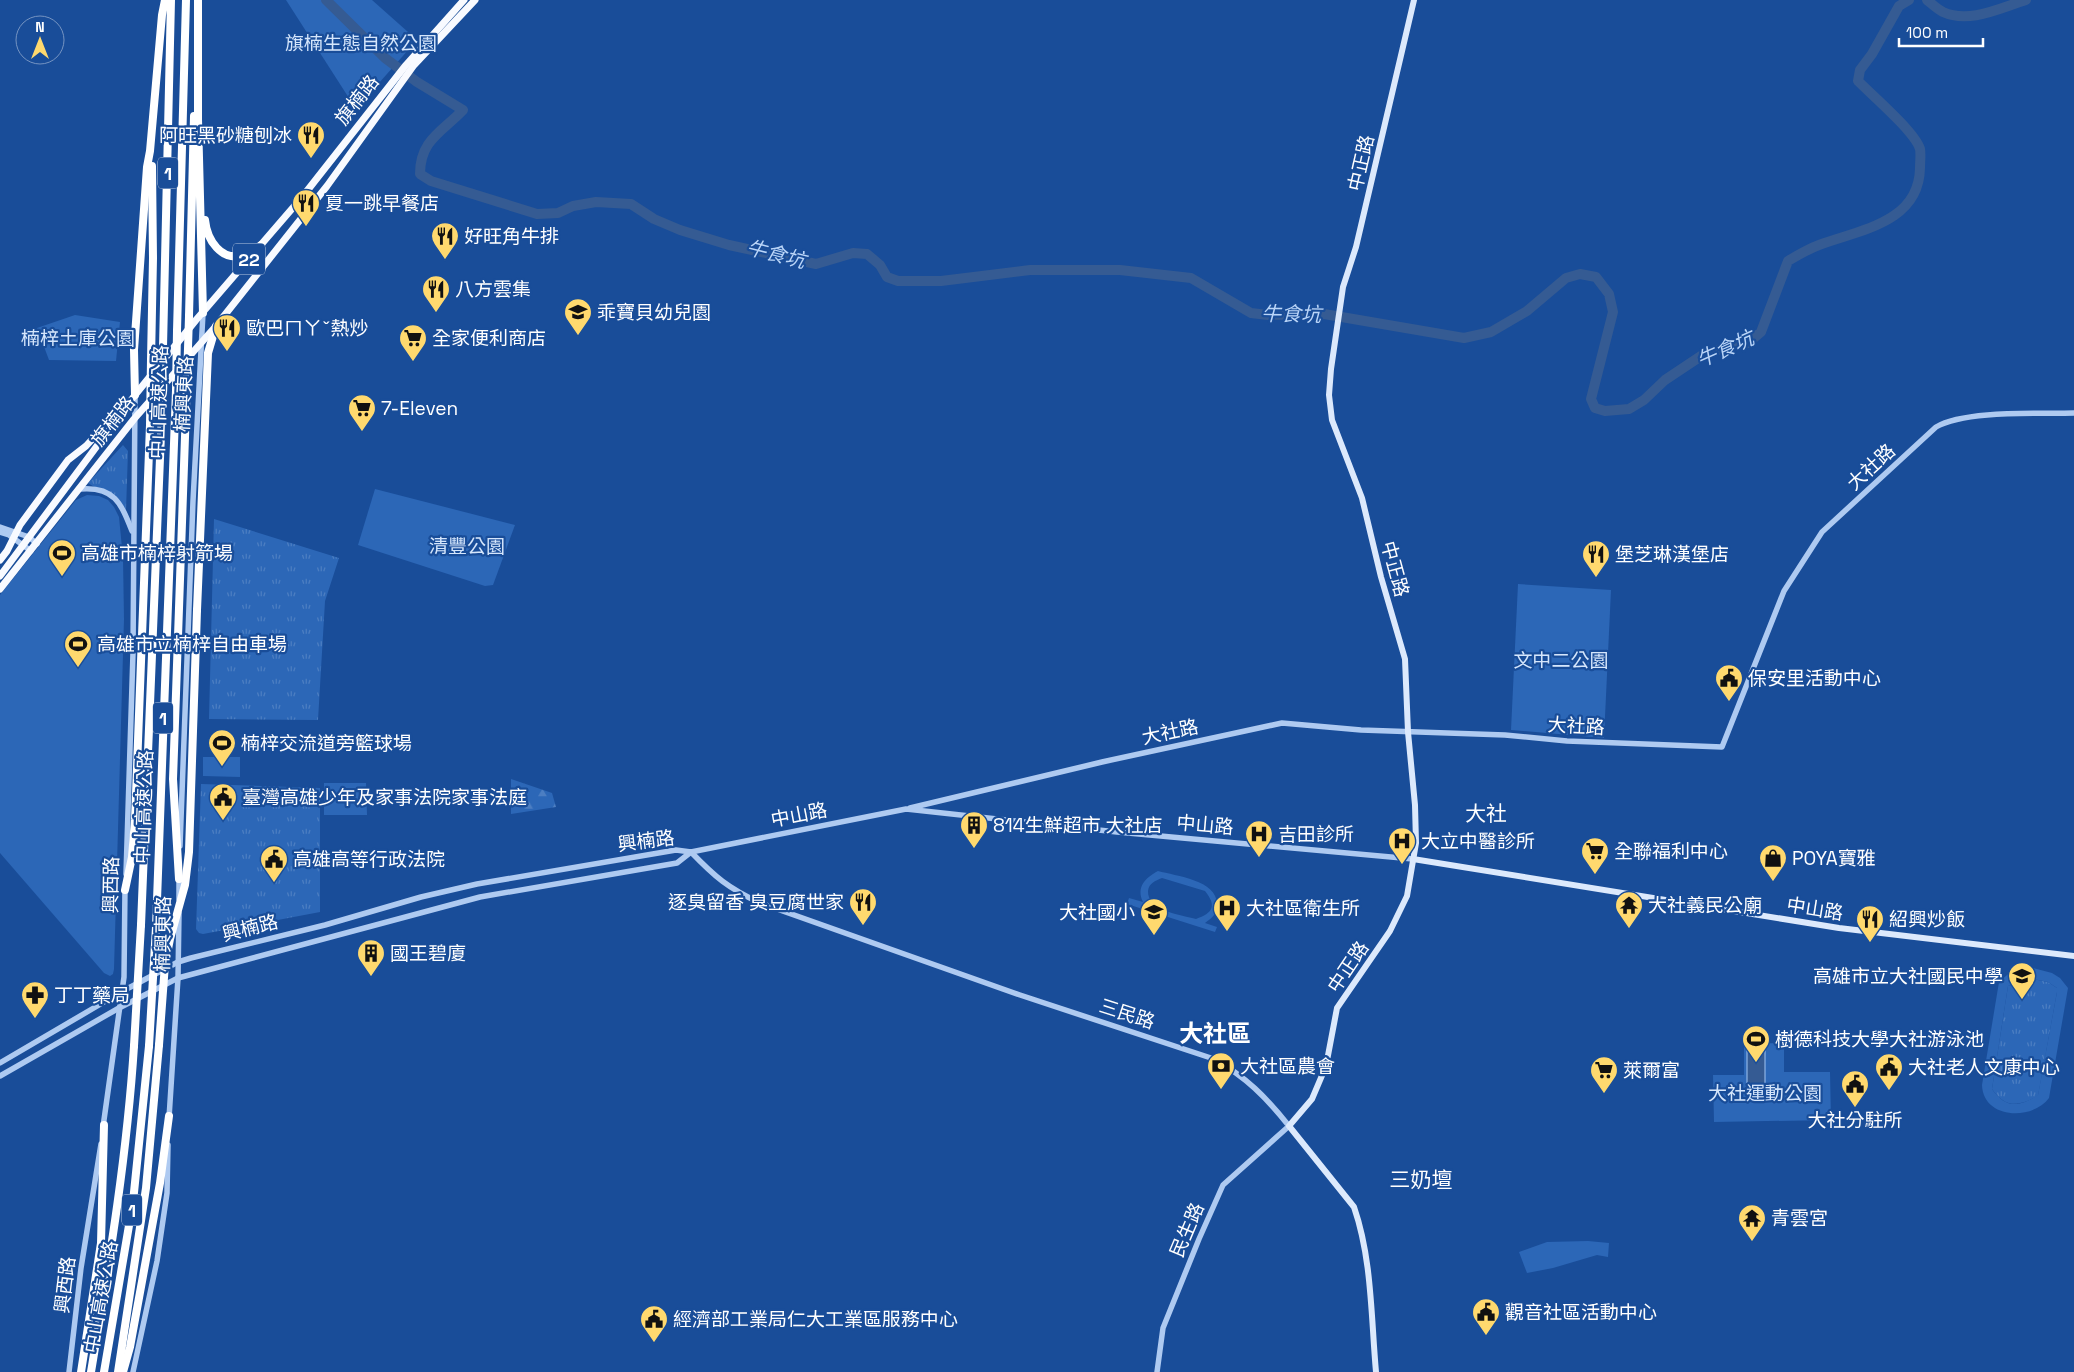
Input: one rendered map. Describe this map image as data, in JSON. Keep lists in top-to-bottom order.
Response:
{
  "streets": {
    "highway": ["1", "中山高速公路"],
    "main road": [
      "旗楠路",
      "中正路",
      "22",
      "中山路",
      "三民路"
    ],
    "street": [
      "楠興東路",
      "大社路",
      "興楠路",
      "興西路",
      "民生路"
    ]
  },
  "crossings": [
    ["旗楠路", "22"],
    ["旗楠路", "楠興東路"],
    ["旗楠路", "興西路"],
    ["中正路", "大社路"],
    ["中正路", "中山路"],
    ["中正路", "三民路"],
    ["中正路", "民生路"],
    ["楠興東路", "興楠路"],
    ["大社路", "中山路"],
    ["中山路", "興楠路"],
    ["中山路", "三民路"],
    ["興楠路", "興西路"],
    ["興楠路", "三民路"],
    ["三民路", "民生路"]
  ],
  "districts": ["大社", "大社區", "三奶壇"],
  "water": ["牛食坑"],
  "parks": [
    "旗楠生態自然公園",
    "楠梓土庫公園",
    "清豐公園",
    "文中二公園",
    "大社運動公園"
  ],
  "places": {
    "restaurant": [
      "阿旺黑砂糖刨冰",
      "夏一跳早餐店",
      "好旺角牛排",
      "八方雲集",
      "歐巴ㄇㄚˇ熱炒",
      "堡芝琳漢堡店",
      "逐臭留香 臭豆腐世家",
      "紹興炒飯"
    ],
    "school or university": ["乖寶貝幼兒園", "大社國小", "高雄市立大社國民中學"],
    "supermarket": [
      "全家便利商店",
      "7-Eleven",
      "全聯福利中心",
      "萊爾富"
    ],
    "sports": [
      "高雄市楠梓射箭場",
      "高雄市立楠梓自由車場",
      "楠梓交流道旁籃球場",
      "樹德科技大學大社游泳池"
    ],
    "public building": [
      "保安里活動中心",
      "臺灣高雄少年及家事法院家事法庭",
      "高雄高等行政法院",
      "大社老人文康中心",
      "大社分駐所",
      "觀音社區活動中心",
      "經濟部工業局仁大工業區服務中心"
    ],
    "building": ["814生鮮超市 大社店", "國王碧廈"],
    "hospital": ["吉田診所", "大立中醫診所", "大社區衛生所"],
    "shop": ["POYA寶雅"],
    "temple": ["大社義民公廟", "青雲宮"],
    "pharmacy": ["丁丁藥局"],
    "bank": ["大社區農會"]
  },
  "scale_bar": "100 m",
  "north": "top"
}
